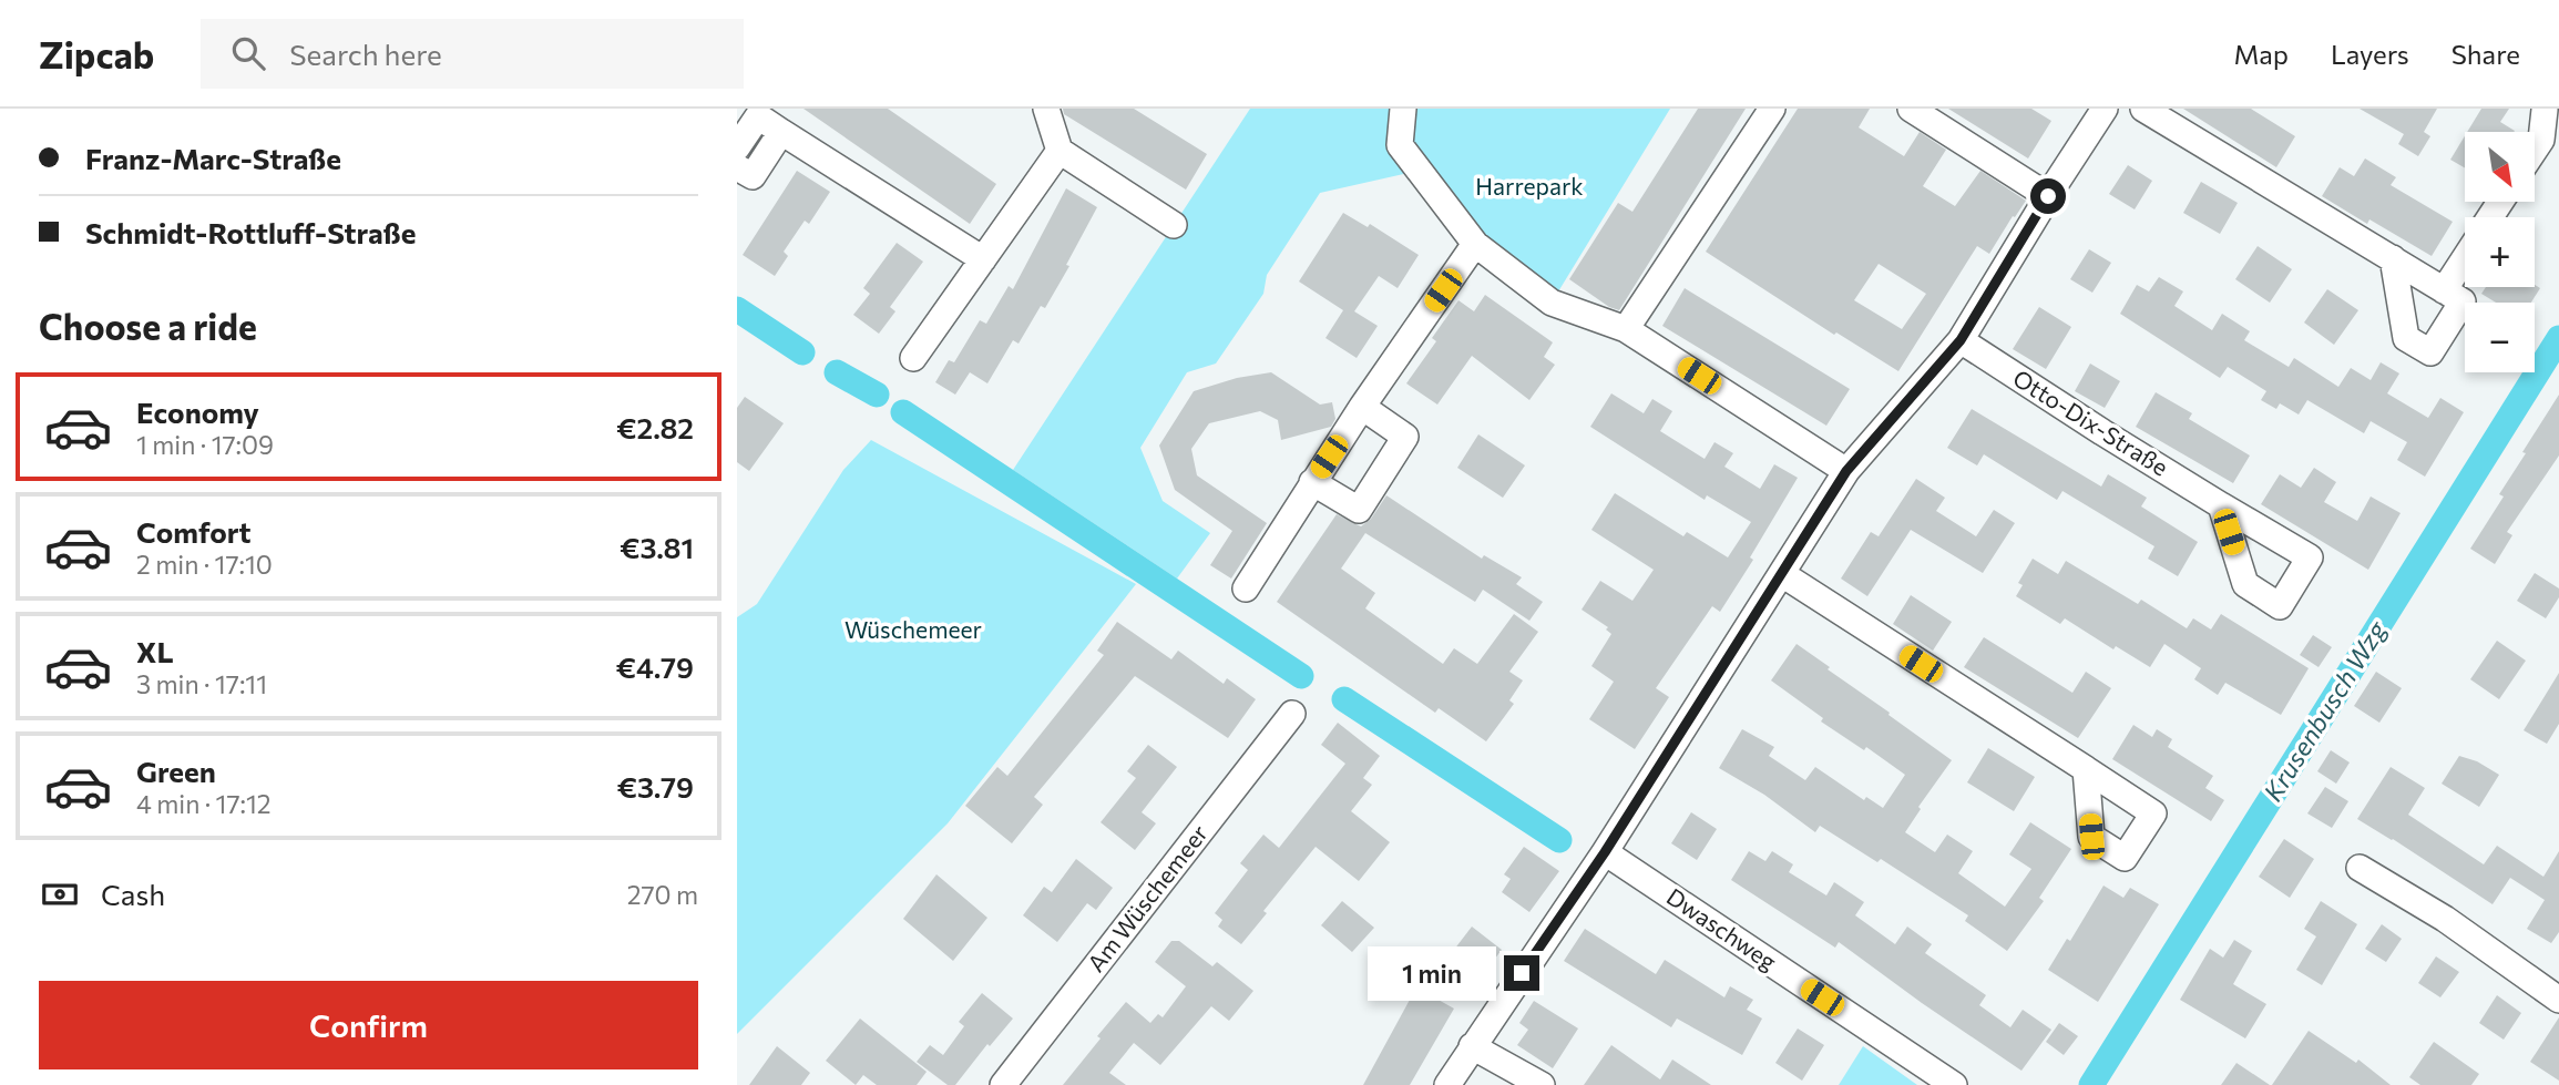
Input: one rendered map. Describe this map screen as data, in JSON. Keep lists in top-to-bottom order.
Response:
{
  "streets": {
    "street": ["Otto-Dix-Straße", "Am Wüschemeer", "Dwaschweg"]
  },
  "water": ["Krusenbusch Wzg"],
  "parks": ["Harrepark", "Wüschemeer"],
  "north": "bottom right",
  "page": {
    "header": "Zipcab",
    "search": "Search here",
    "nav": ["Map", "Layers", "Share"],
    "banner": ["Franz-Marc-Straße", "Schmidt-Rottluff-Straße"],
    "map_buttons": ["+", "−"],
    "heading": "Choose a ride",
    "list": [
      {
        "name": "Economy",
        "note": "1 min · 17:09",
        "value": "€2.82"
      },
      {
        "name": "Comfort",
        "note": "2 min · 17:10",
        "value": "€3.81"
      },
      {
        "name": "XL",
        "note": "3 min · 17:11",
        "value": "€4.79"
      },
      {
        "name": "Green",
        "note": "4 min · 17:12",
        "value": "€3.79"
      }
    ],
    "pay": ["Cash", "270 m"],
    "bubble": "1 min",
    "buttons": "Confirm"
  }
}
